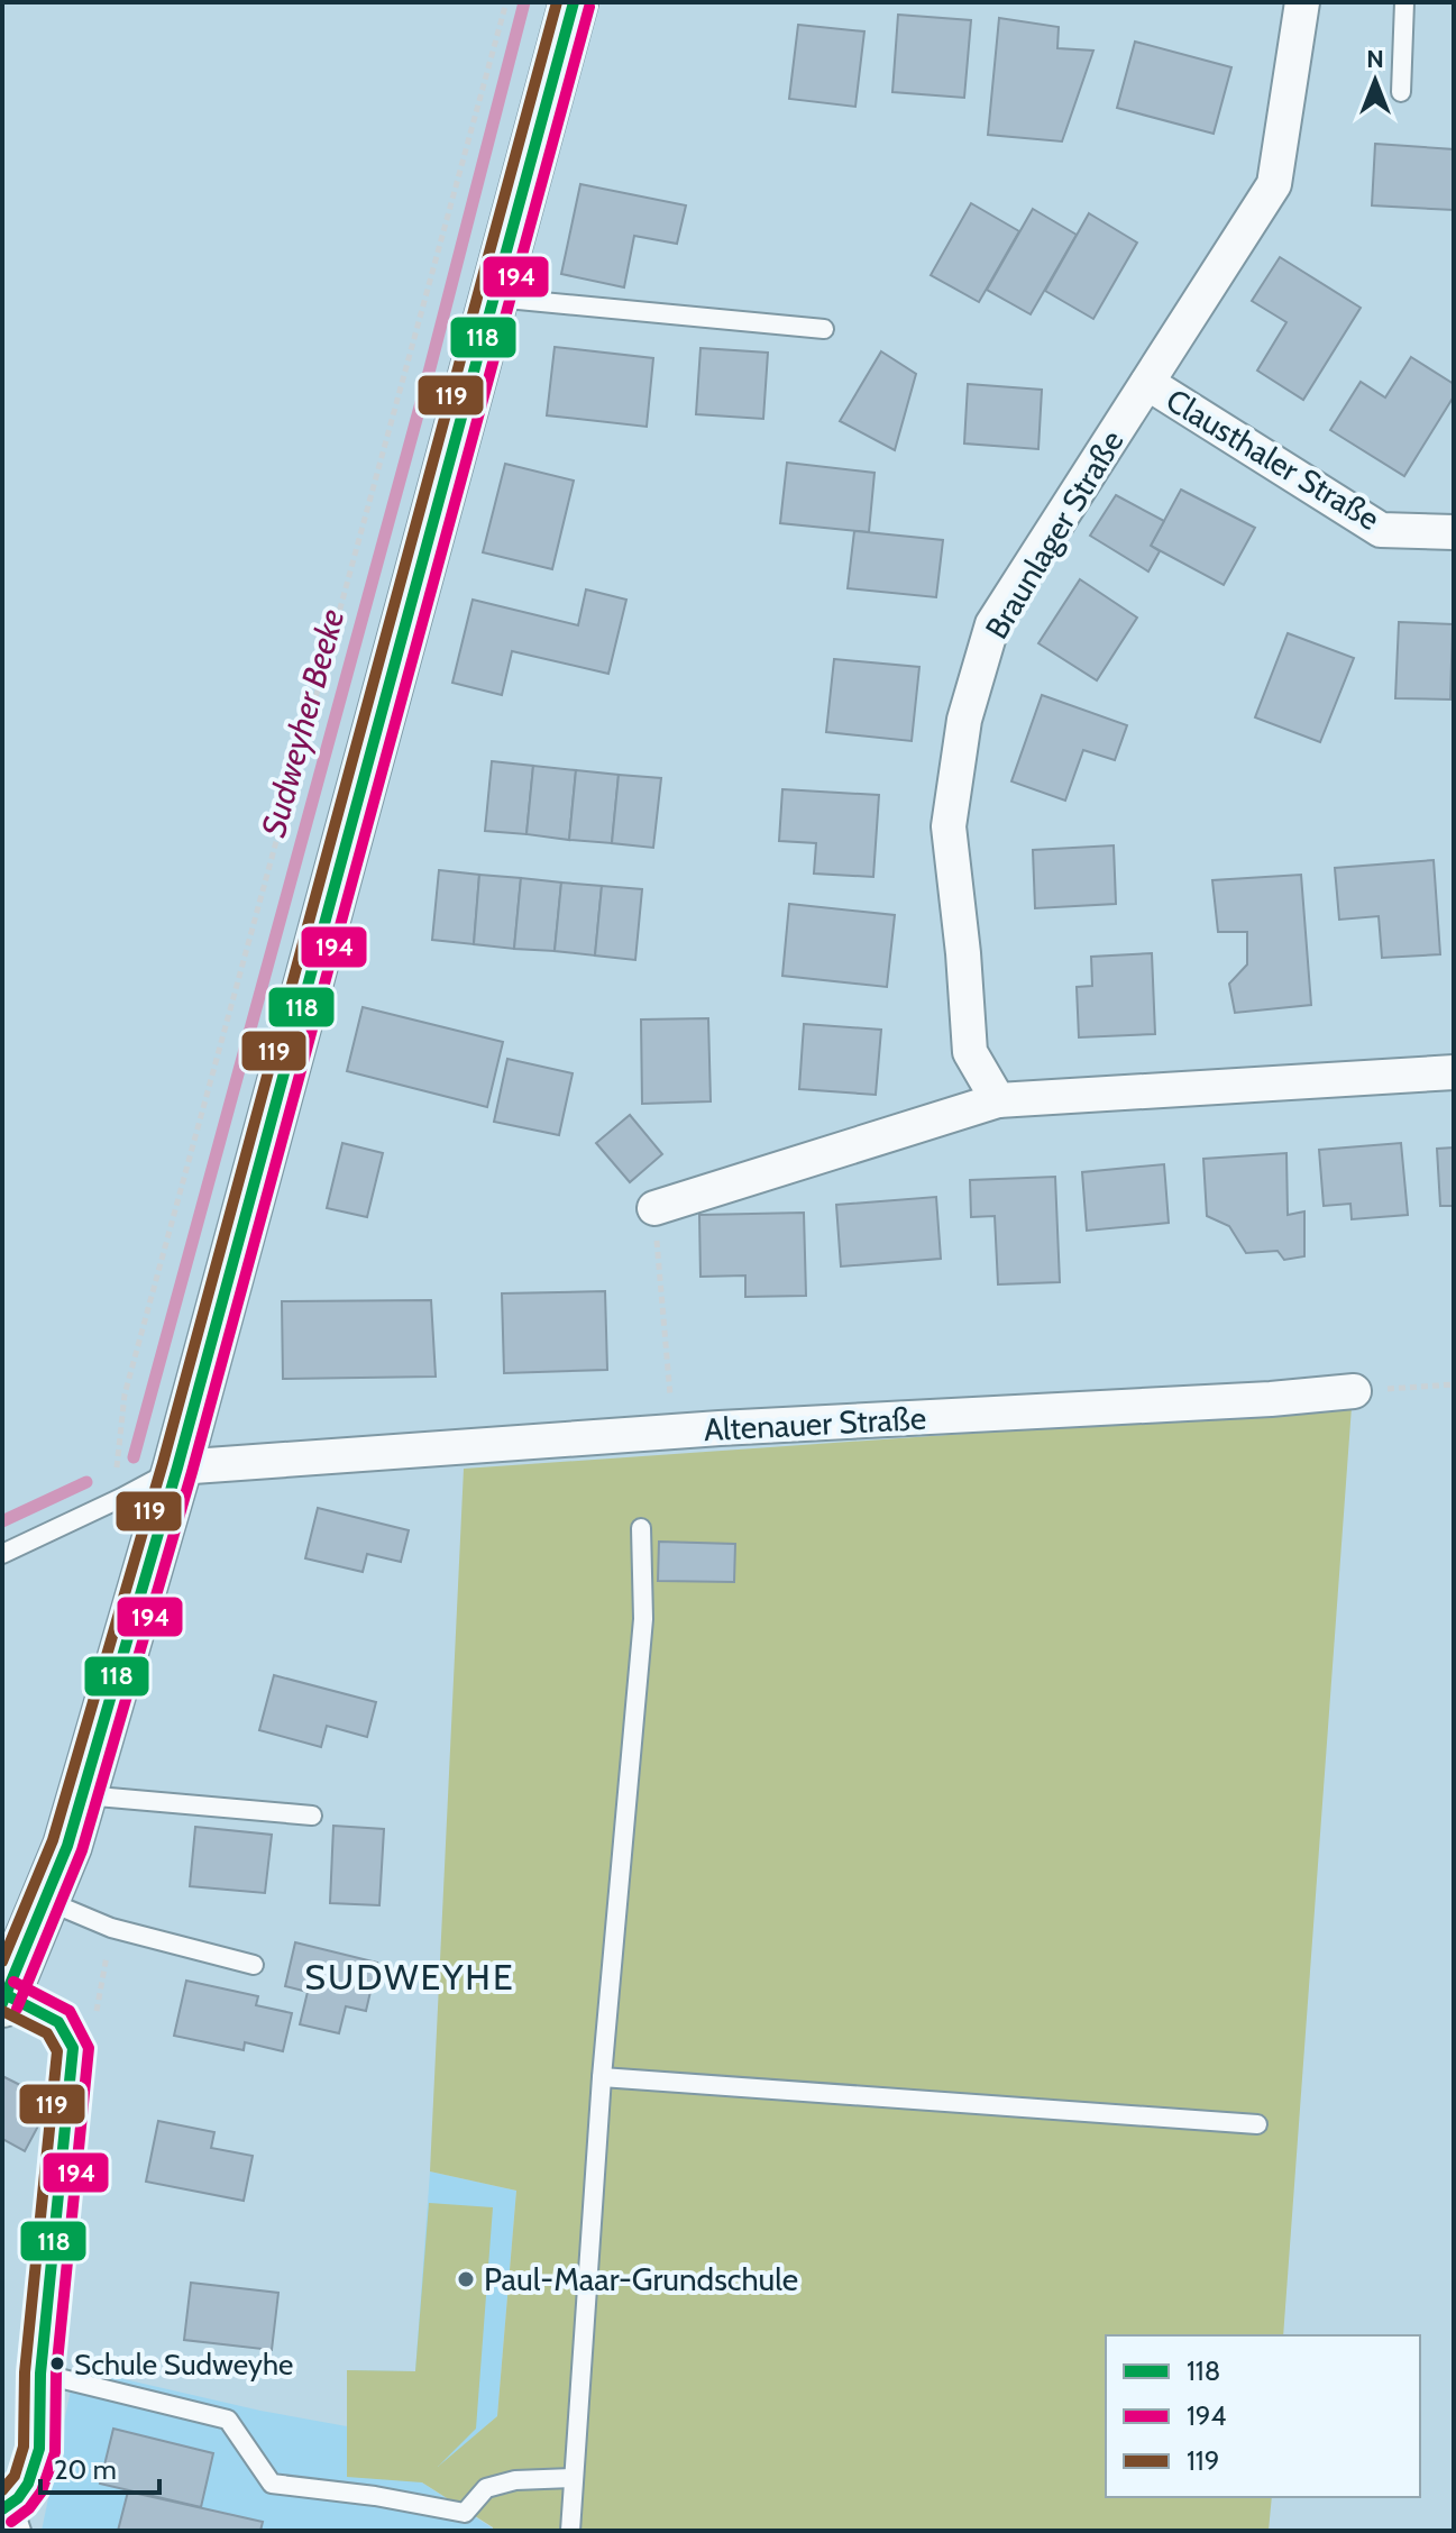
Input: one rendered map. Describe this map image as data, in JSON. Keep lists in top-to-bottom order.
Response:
{
  "streets": {
    "street": ["Clausthaler Straße", "Braunlager Straße", "Altenauer Straße"]
  },
  "crossings": [
    ["Clausthaler Straße", "Braunlager Straße"]
  ],
  "districts": ["SUDWEYHE"],
  "water": ["Sudweyher Beeke"],
  "places": ["Paul-Maar-Grundschule", "Schule Sudweyhe"],
  "lines": ["transit line 118", "transit line 119", "transit line 194"],
  "legend": ["118", "194", "119"],
  "scale_bar": "20 m",
  "north": "top"
}
